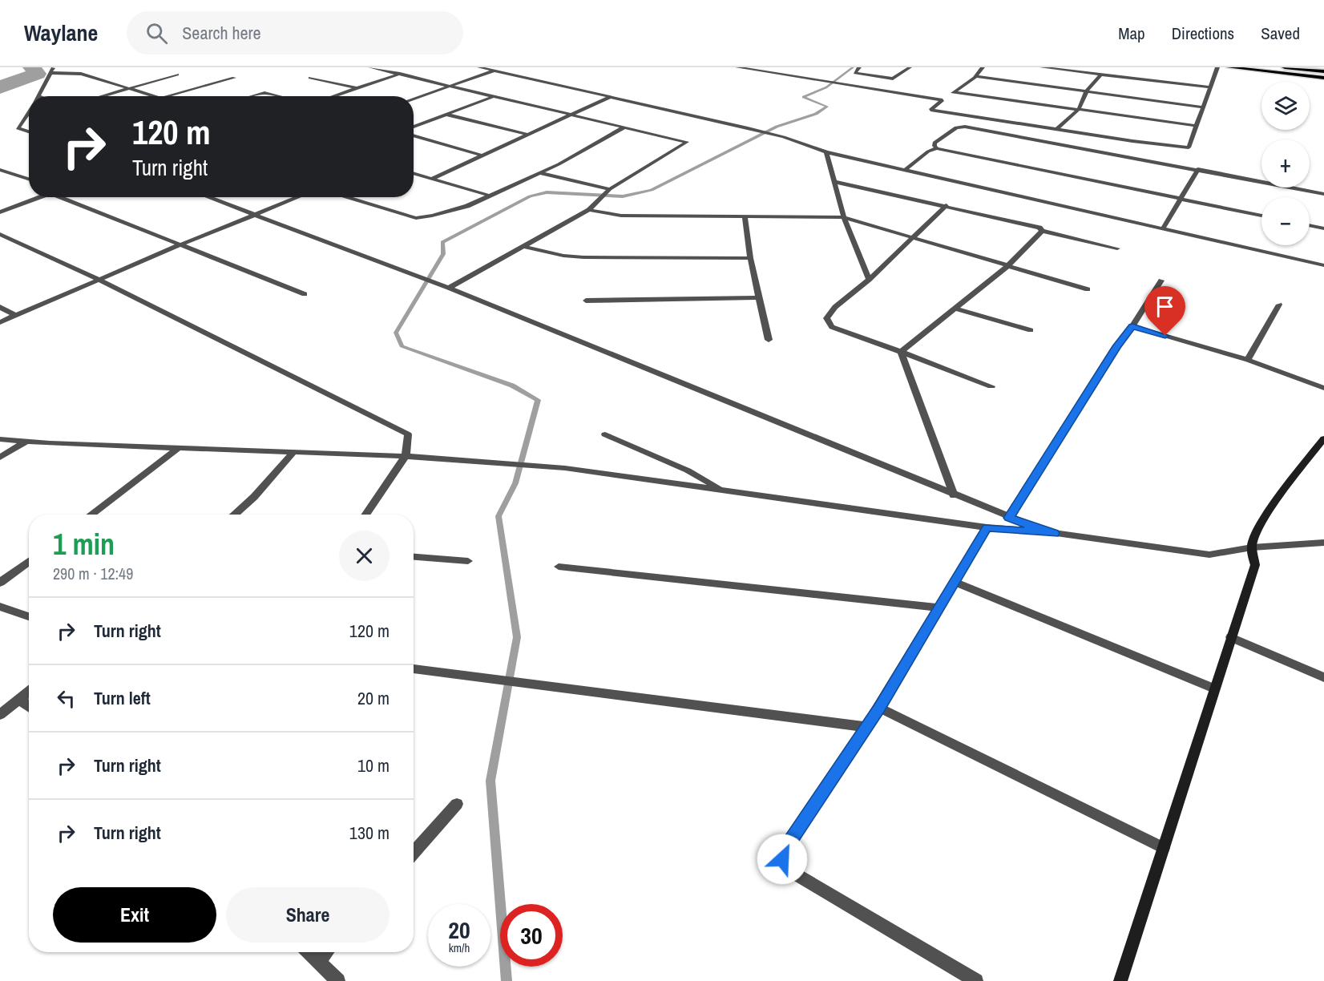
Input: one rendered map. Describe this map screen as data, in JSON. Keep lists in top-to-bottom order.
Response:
{
  "page": {
    "header": "Waylane",
    "search": "Search here",
    "nav": ["Map", "Directions", "Saved"],
    "map_buttons": ["+", "−"],
    "turn": ["120 m", "Turn right"],
    "heading": ["1 min", "290 m · 12:49"],
    "list": [
      {
        "name": "Turn right",
        "value": "120 m"
      },
      {
        "name": "Turn left",
        "value": "20 m"
      },
      {
        "name": "Turn right",
        "value": "10 m"
      },
      {
        "name": "Turn right",
        "value": "130 m"
      }
    ],
    "buttons": ["Exit", "Share"],
    "speed": "20 km/h",
    "limit": "30"
  }
}
